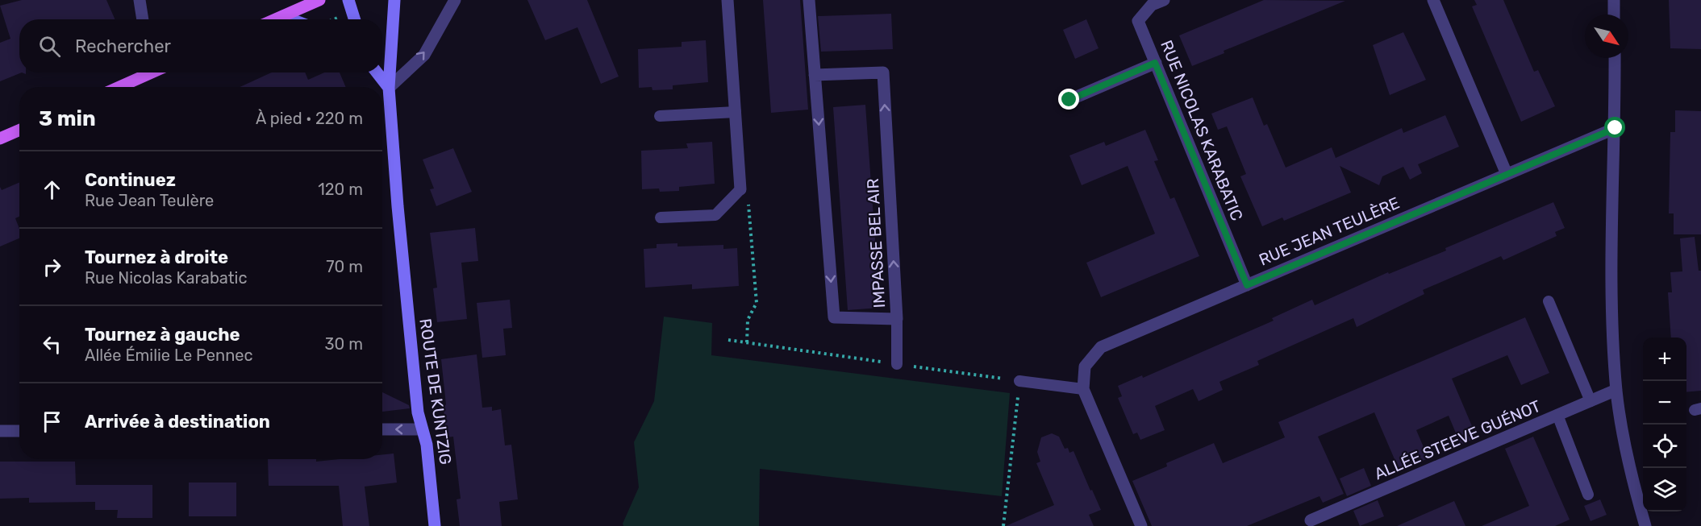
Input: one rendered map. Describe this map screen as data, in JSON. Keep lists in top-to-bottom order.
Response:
{
  "streets": {
    "street": [
      "RUE NICOLAS KARABATIC",
      "RUE JEAN TEULÈRE",
      "IMPASSE BEL AIR",
      "ROUTE DE KUNTZIG",
      "ALLÉE STEEVE GUÉNOT"
    ]
  },
  "crossings": [
    ["RUE NICOLAS KARABATIC", "RUE JEAN TEULÈRE"]
  ],
  "north": "bottom right",
  "page": {
    "search": "Rechercher",
    "heading": ["3 min", "À pied · 220 m"],
    "list": [
      ["Continuez", "Rue Jean Teulère", "120 m"],
      ["Tournez à droite", "Rue Nicolas Karabatic", "70 m"],
      ["Tournez à gauche", "Allée Émilie Le Pennec", "30 m"],
      "Arrivée à destination"
    ],
    "map_buttons": ["+", "−"]
  }
}
